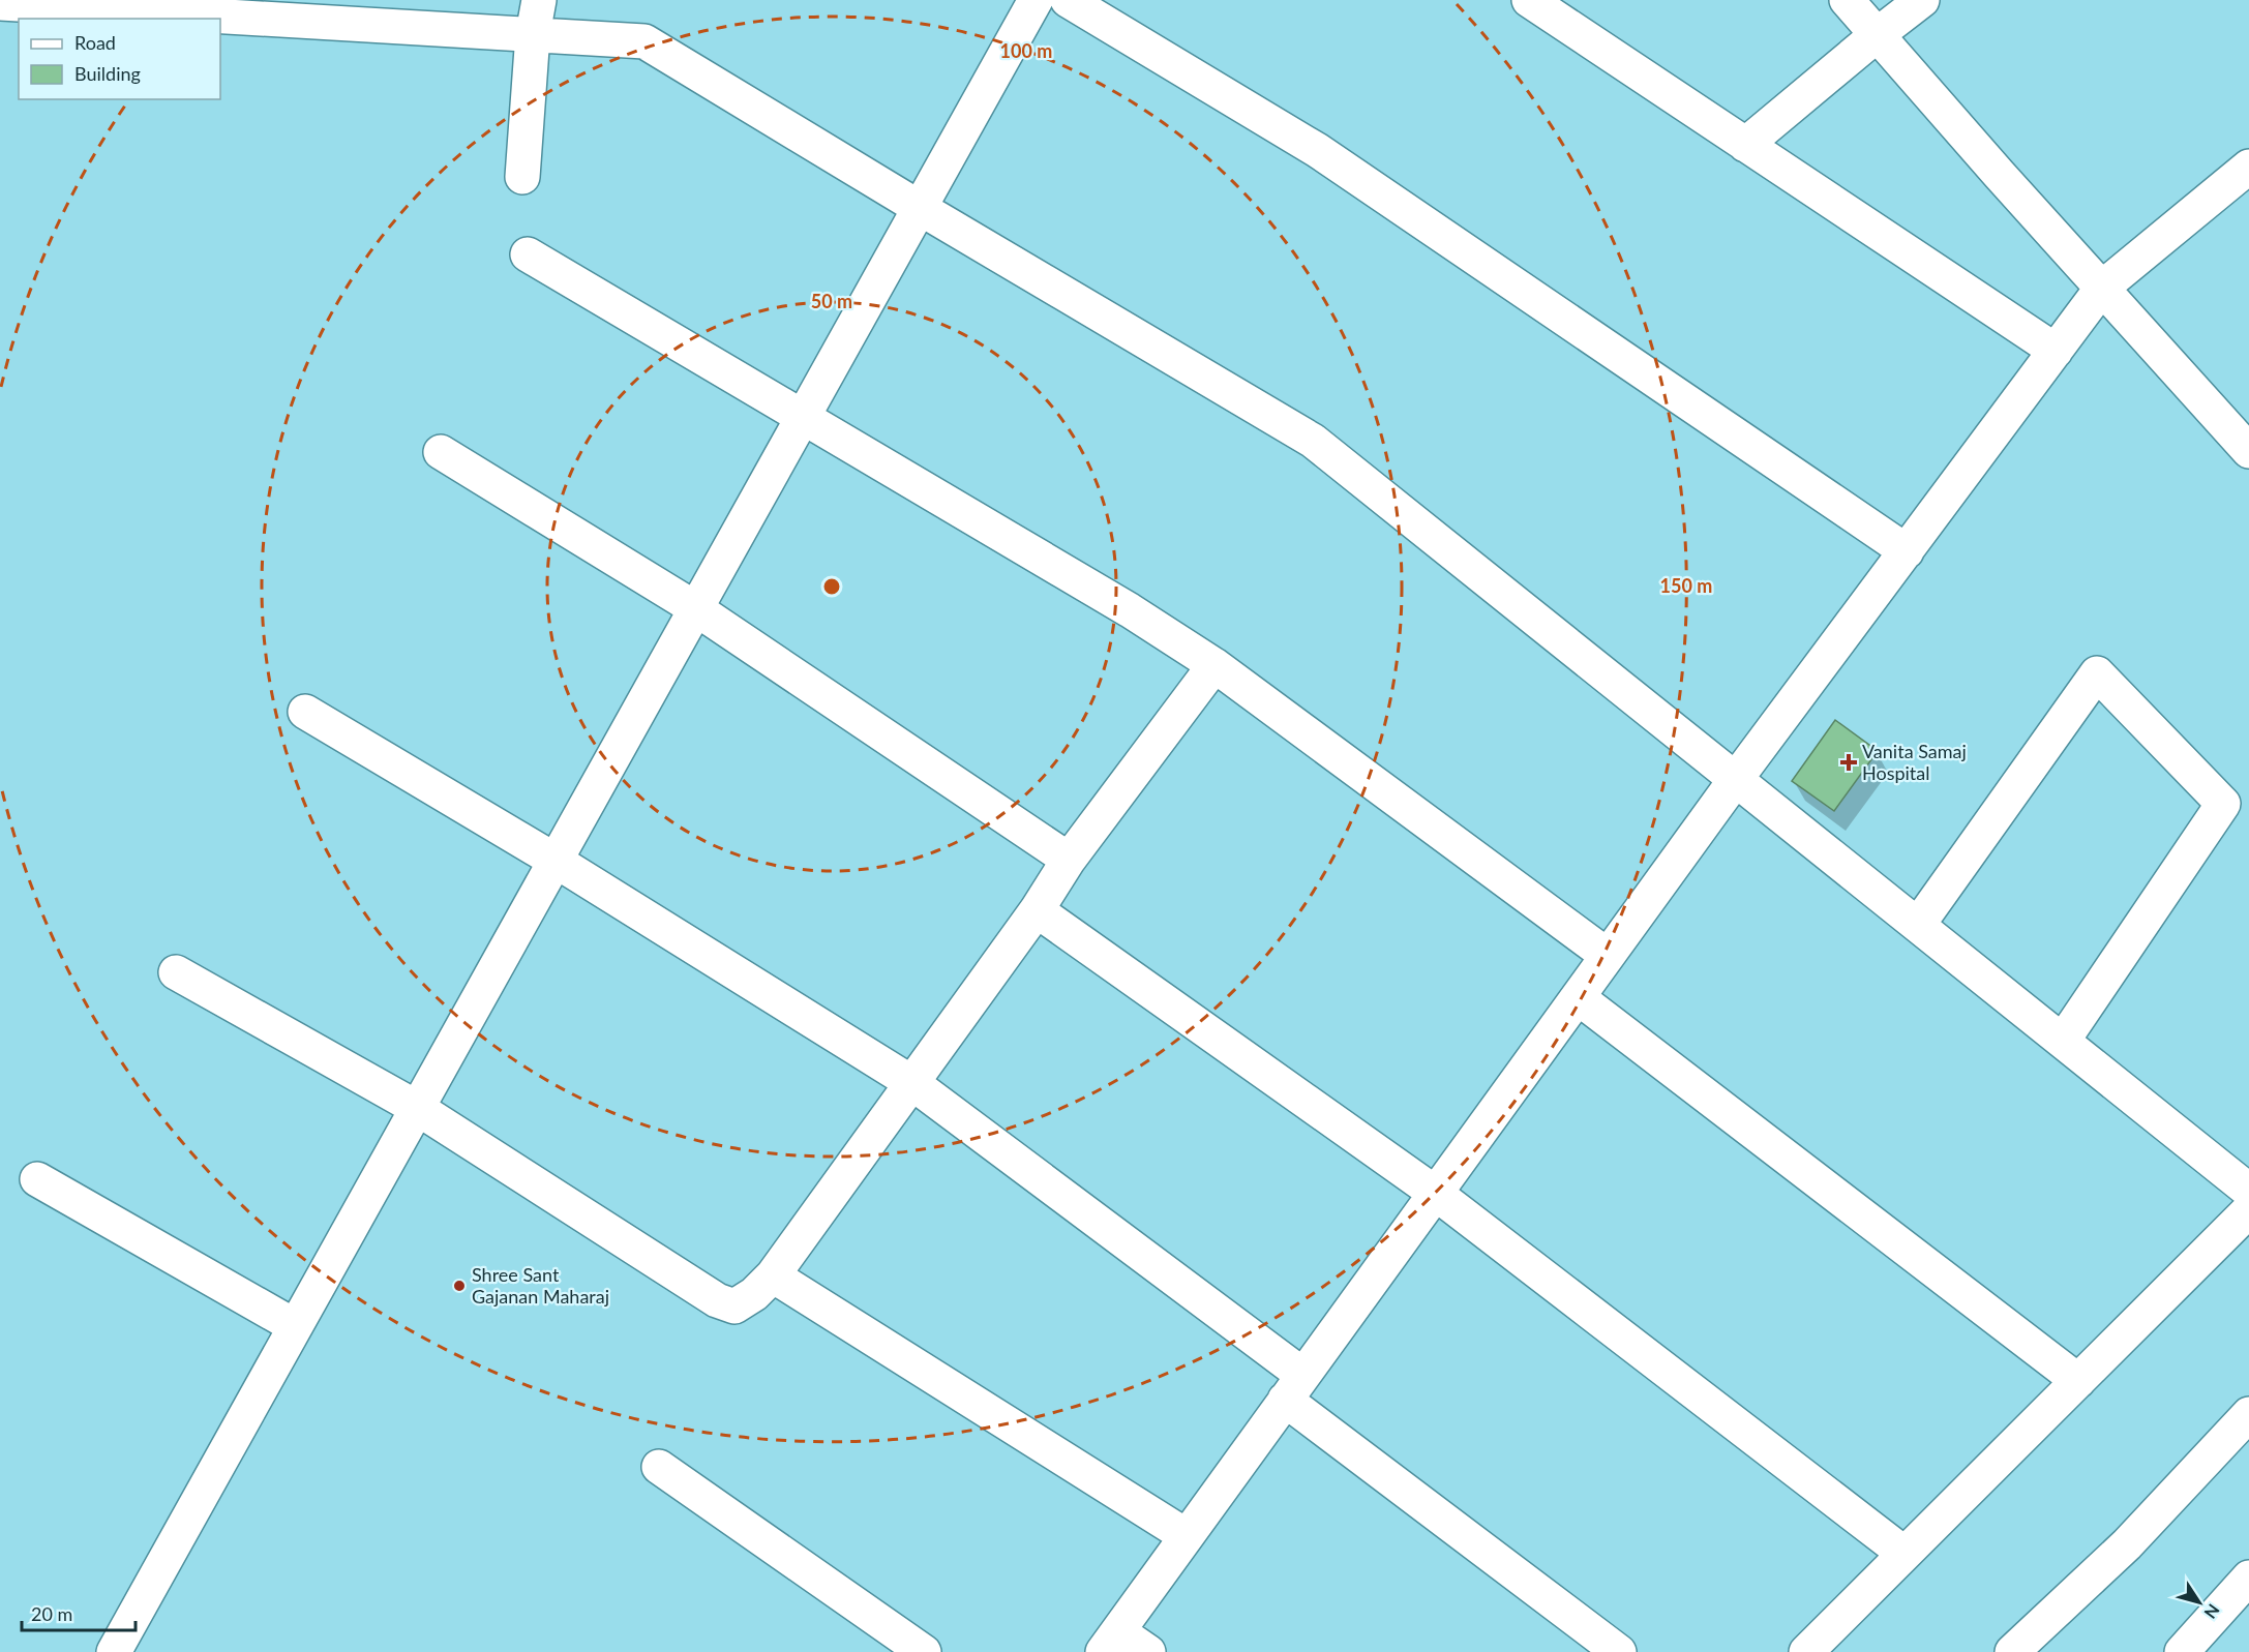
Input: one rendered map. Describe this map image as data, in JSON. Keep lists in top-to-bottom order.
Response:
{
  "places": {
    "health": ["Vanita Samaj Hospital"],
    "other": ["Shree Sant Gajanan Maharaj"]
  },
  "legend": ["Road", "Building"],
  "scale_bar": "20 m",
  "north": "bottom right",
  "rings": ["100 m", "50 m", "150 m"]
}
